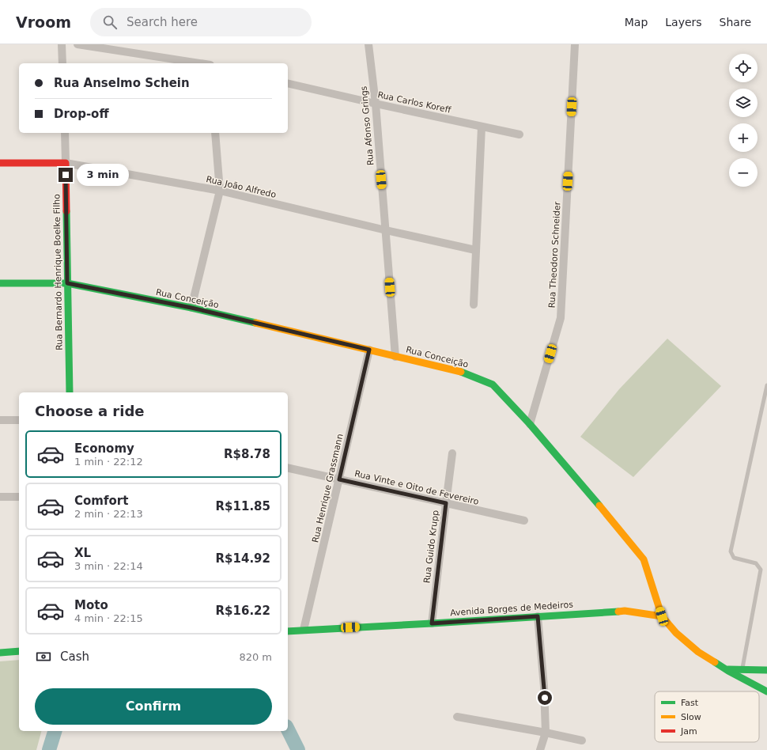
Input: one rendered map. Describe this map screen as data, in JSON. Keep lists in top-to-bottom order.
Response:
{
  "streets": {
    "main road": [
      "Rua João Alfredo",
      "Rua Bernardo Henrique Boelke Filho",
      "Rua Conceição",
      "Avenida Borges de Medeiros"
    ],
    "street": [
      "Rua Carlos Koreff",
      "Rua Afonso Grings",
      "Rua Theodoro Schneider",
      "Rua Vinte e Oito de Fevereiro",
      "Rua Henrique Grassmann",
      "Rua Guido Krupp"
    ]
  },
  "crossings": [
    ["Rua Carlos Koreff", "Rua Afonso Grings"],
    ["Rua Afonso Grings", "Rua João Alfredo"],
    ["Rua Afonso Grings", "Rua Conceição"],
    ["Rua João Alfredo", "Rua Bernardo Henrique Boelke Filho"],
    ["Rua Theodoro Schneider", "Rua Conceição"],
    ["Rua Bernardo Henrique Boelke Filho", "Rua Conceição"],
    ["Rua Conceição", "Rua Henrique Grassmann"],
    ["Rua Conceição", "Avenida Borges de Medeiros"],
    ["Rua Vinte e Oito de Fevereiro", "Rua Henrique Grassmann"],
    ["Rua Vinte e Oito de Fevereiro", "Rua Guido Krupp"],
    ["Rua Henrique Grassmann", "Avenida Borges de Medeiros"],
    ["Rua Guido Krupp", "Avenida Borges de Medeiros"]
  ],
  "legend": ["Fast", "Slow", "Jam"],
  "page": {
    "header": "Vroom",
    "search": "Search here",
    "nav": ["Map", "Layers", "Share"],
    "map_buttons": ["+", "−"],
    "banner": ["Rua Anselmo Schein", "Drop-off"],
    "bubble": "3 min",
    "heading": "Choose a ride",
    "list": [
      {
        "name": "Economy",
        "note": "1 min · 22:12",
        "value": "R$8.78"
      },
      {
        "name": "Comfort",
        "note": "2 min · 22:13",
        "value": "R$11.85"
      },
      {
        "name": "XL",
        "note": "3 min · 22:14",
        "value": "R$14.92"
      },
      {
        "name": "Moto",
        "note": "4 min · 22:15",
        "value": "R$16.22"
      }
    ],
    "pay": ["Cash", "820 m"],
    "buttons": "Confirm"
  }
}
